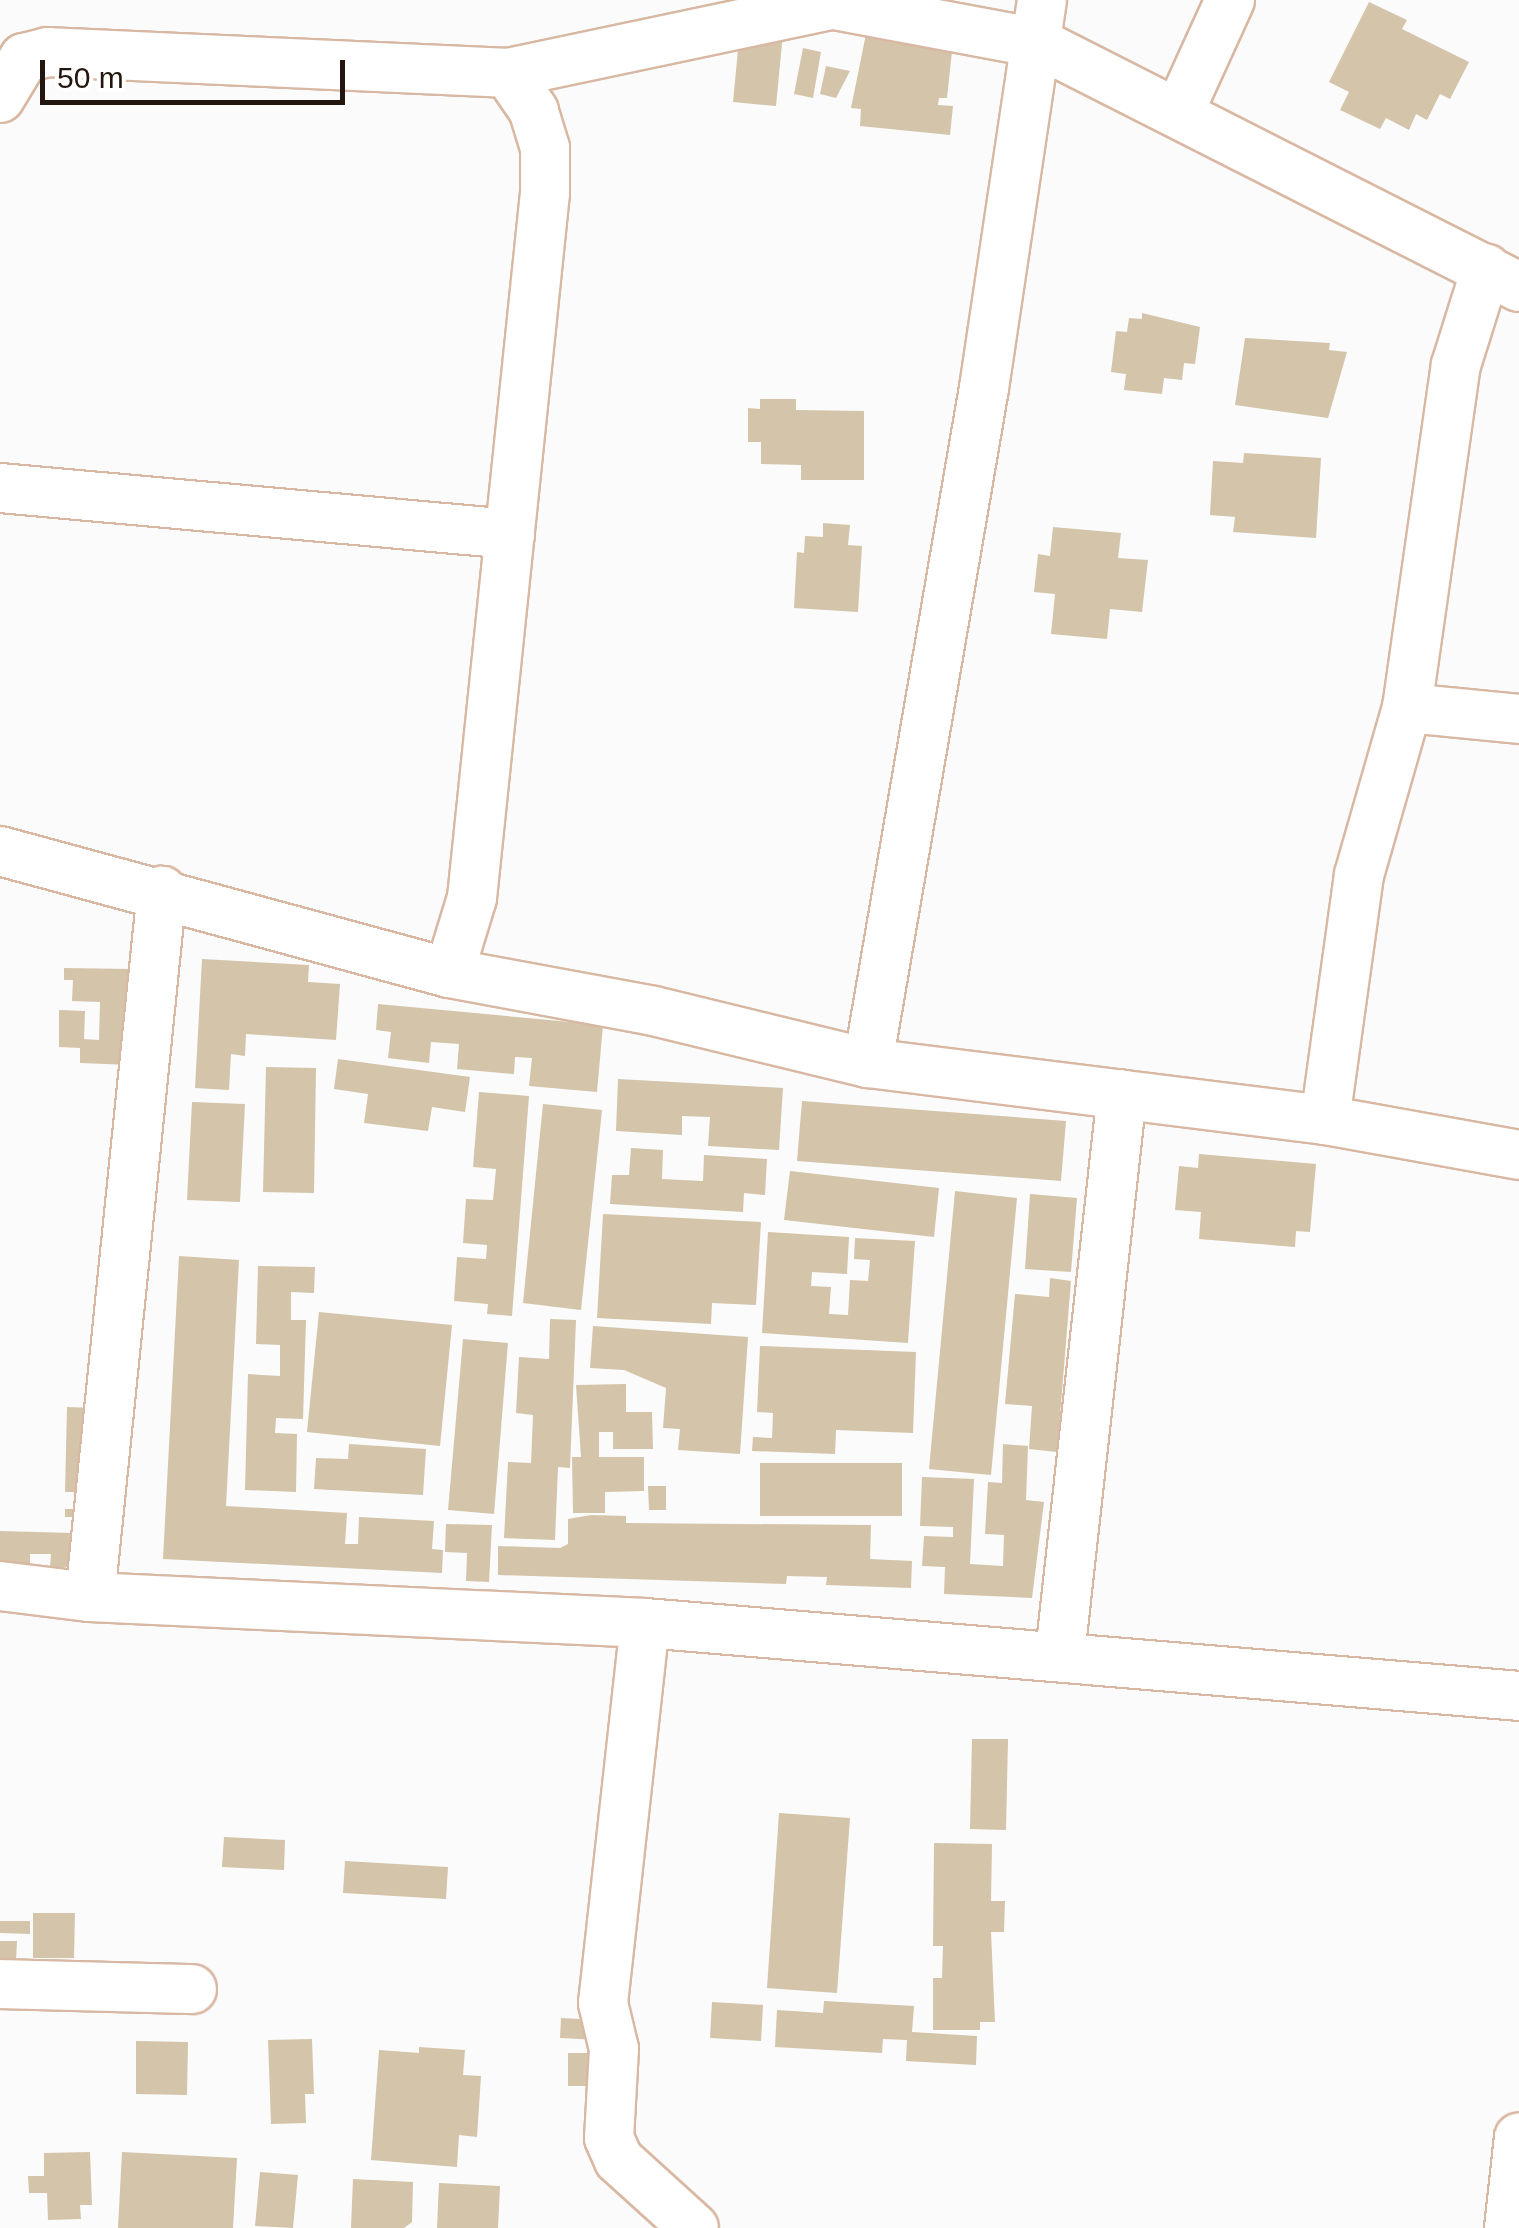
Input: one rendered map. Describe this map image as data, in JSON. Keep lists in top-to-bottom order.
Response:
{
  "scale_bar": "50 m"
}
